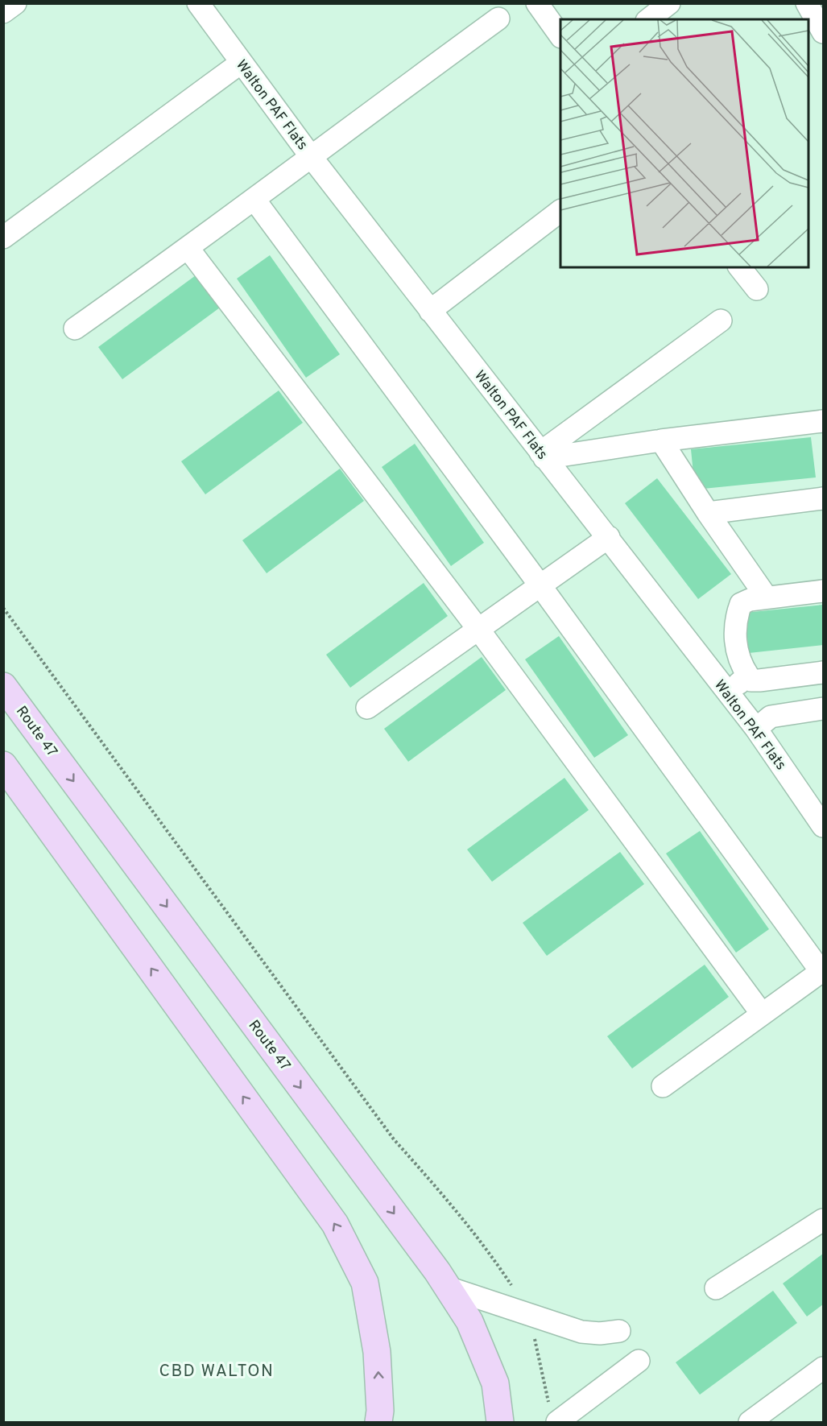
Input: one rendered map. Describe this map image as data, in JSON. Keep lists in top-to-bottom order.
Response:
{
  "streets": {
    "street": ["Walton PAF Flats", "Route 47"]
  },
  "districts": ["CBD WALTON"]
}
